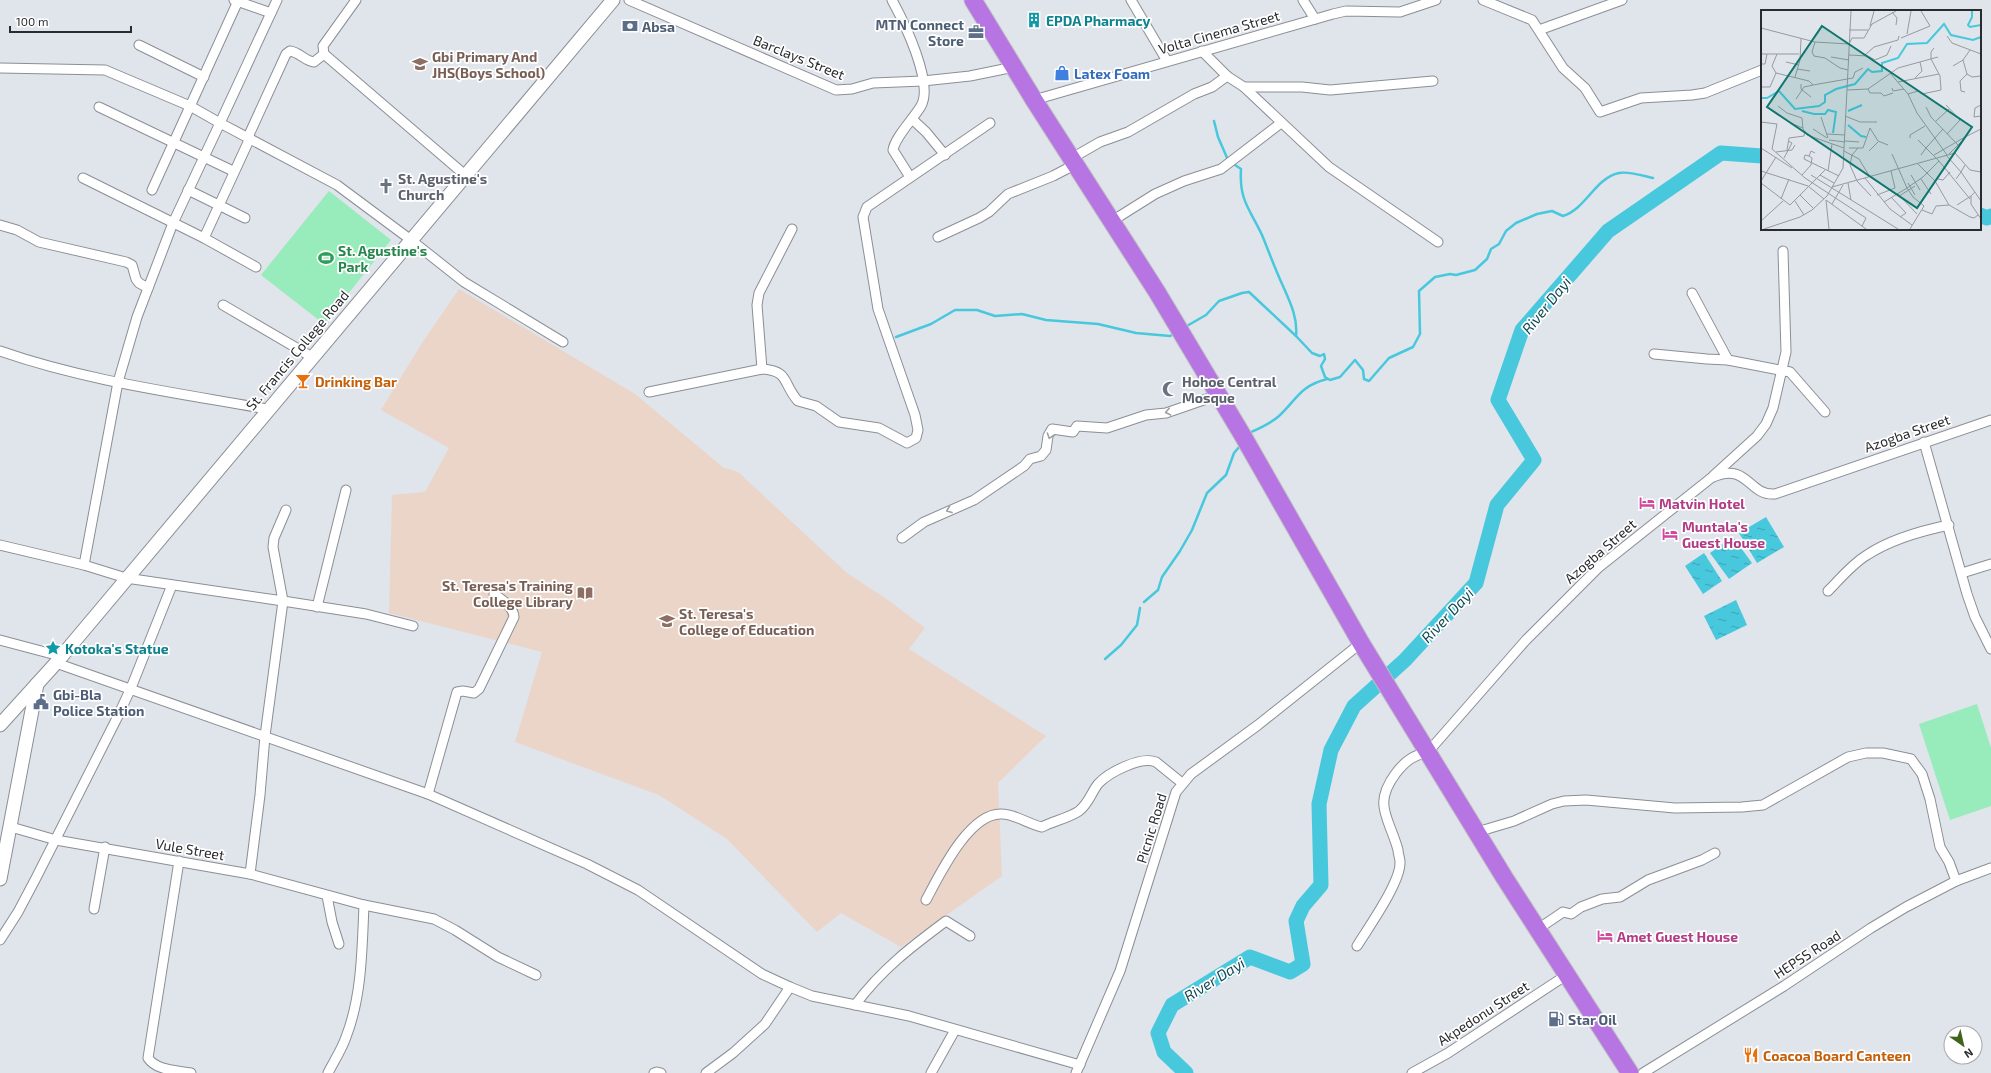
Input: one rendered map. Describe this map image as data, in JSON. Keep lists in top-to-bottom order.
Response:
{
  "streets": {
    "main road": ["St. Francis College Road"],
    "street": [
      "Volta Cinema Street",
      "Barclays Street",
      "Azogba Street",
      "Picnic Road",
      "Vule Street",
      "HEPSS Road",
      "Akpedonu Street"
    ]
  },
  "water": ["River Dayi"],
  "places": {
    "building": ["EPDA Pharmacy"],
    "bank": ["Absa"],
    "office": ["MTN Connect Store"],
    "school or university": ["Gbi Primary And JHS(Boys School)", "St. Teresa's College of Education"],
    "shop": ["Latex Foam"],
    "church": ["St. Agustine's Church"],
    "sports": ["St. Agustine's Park"],
    "bar": ["Drinking Bar"],
    "mosque": ["Hohoe Central Mosque"],
    "hotel": ["Matvin Hotel", "Muntala's Guest House", "Amet Guest House"],
    "library": ["St. Teresa's Training College Library"],
    "place": ["Kotoka's Statue"],
    "public building": ["Gbi-Bla Police Station"],
    "fuel station": ["Star Oil"],
    "restaurant": ["Coacoa Board Canteen"]
  },
  "scale_bar": "100 m",
  "north": "bottom right"
}
